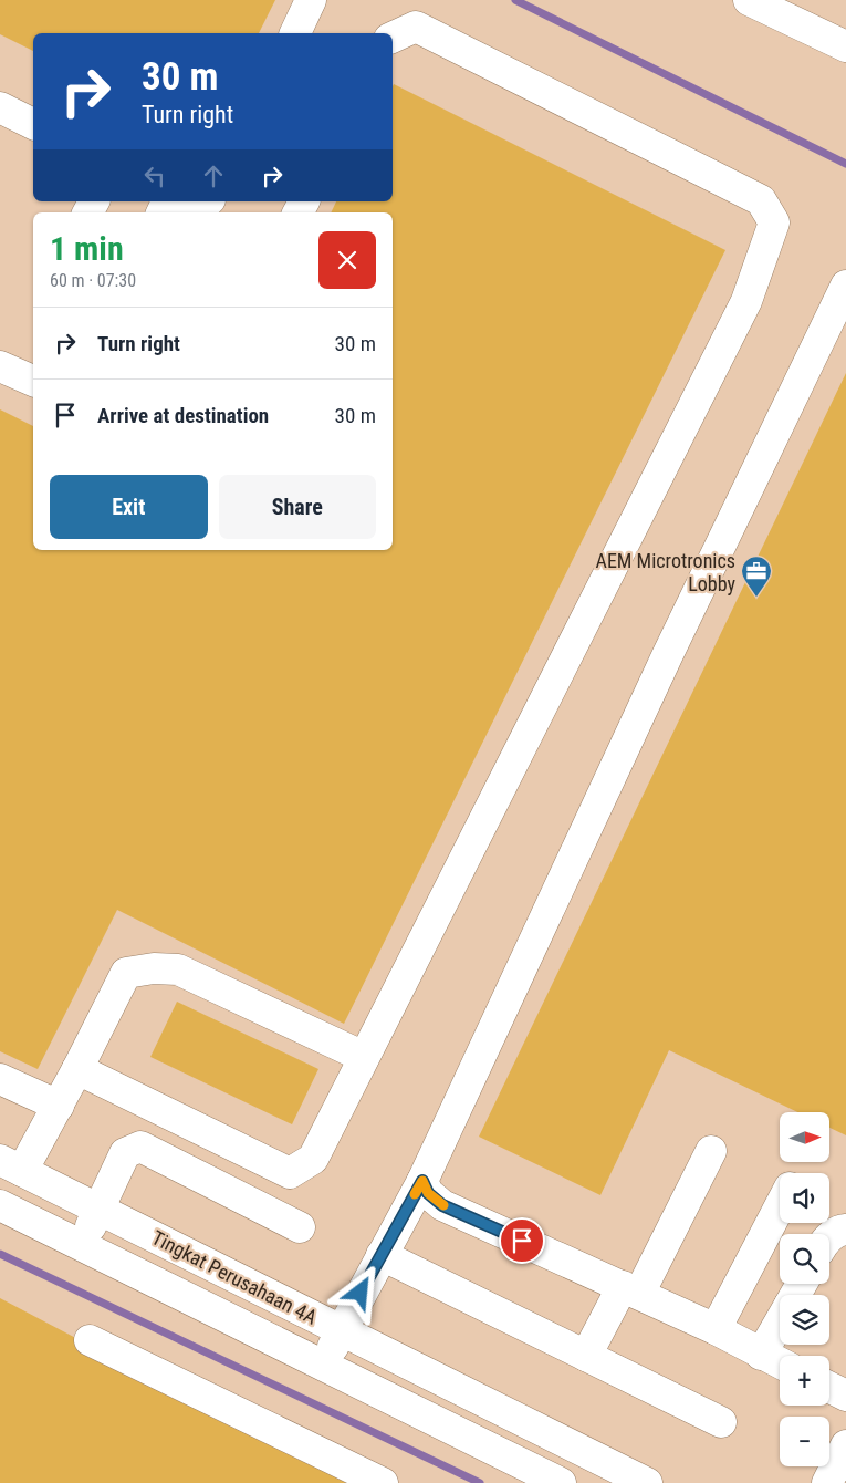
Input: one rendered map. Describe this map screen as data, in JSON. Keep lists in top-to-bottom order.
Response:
{
  "streets": {
    "street": ["Tingkat Perusahaan 4A"]
  },
  "places": {
    "office": ["AEM Microtronics Lobby"]
  },
  "north": "right",
  "page": {
    "turn": ["30 m", "Turn right"],
    "heading": ["1 min", "60 m · 07:30"],
    "list": [
      {
        "name": "Turn right",
        "value": "30 m"
      },
      {
        "name": "Arrive at destination",
        "value": "30 m"
      }
    ],
    "buttons": ["Exit", "Share"],
    "map_buttons": ["+", "−"]
  }
}
